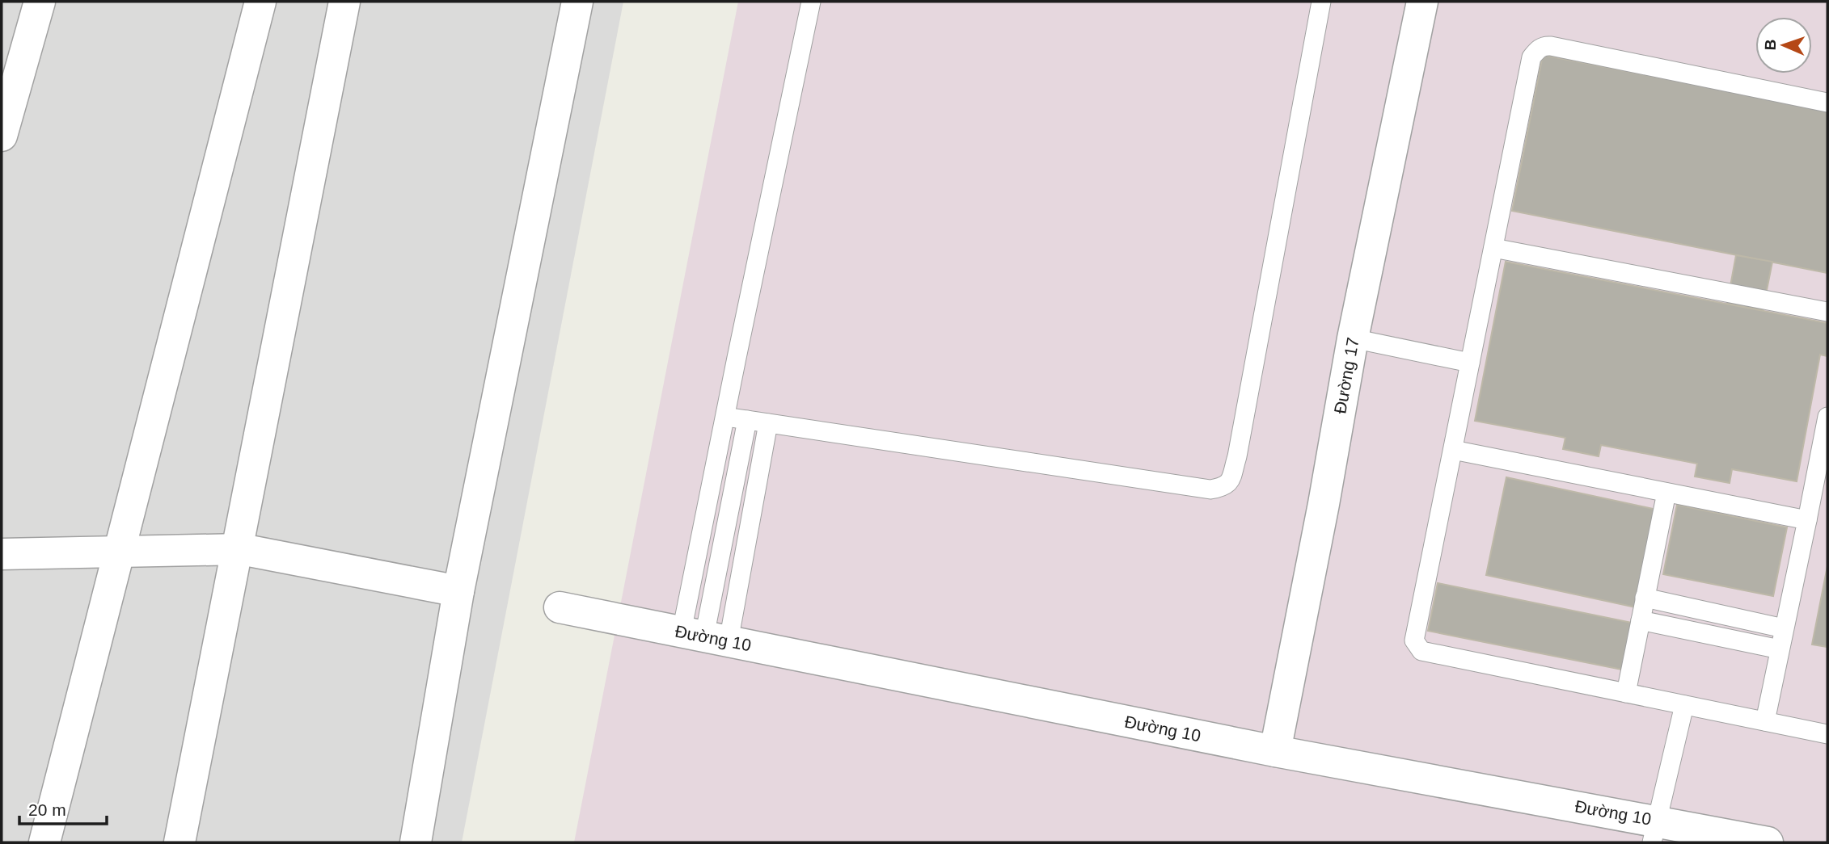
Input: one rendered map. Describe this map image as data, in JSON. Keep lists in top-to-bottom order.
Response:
{
  "streets": {
    "street": ["Đường 17", "Đường 10"]
  },
  "crossings": [
    ["Đường 17", "Đường 10"]
  ],
  "scale_bar": "20 m",
  "north": "left"
}
